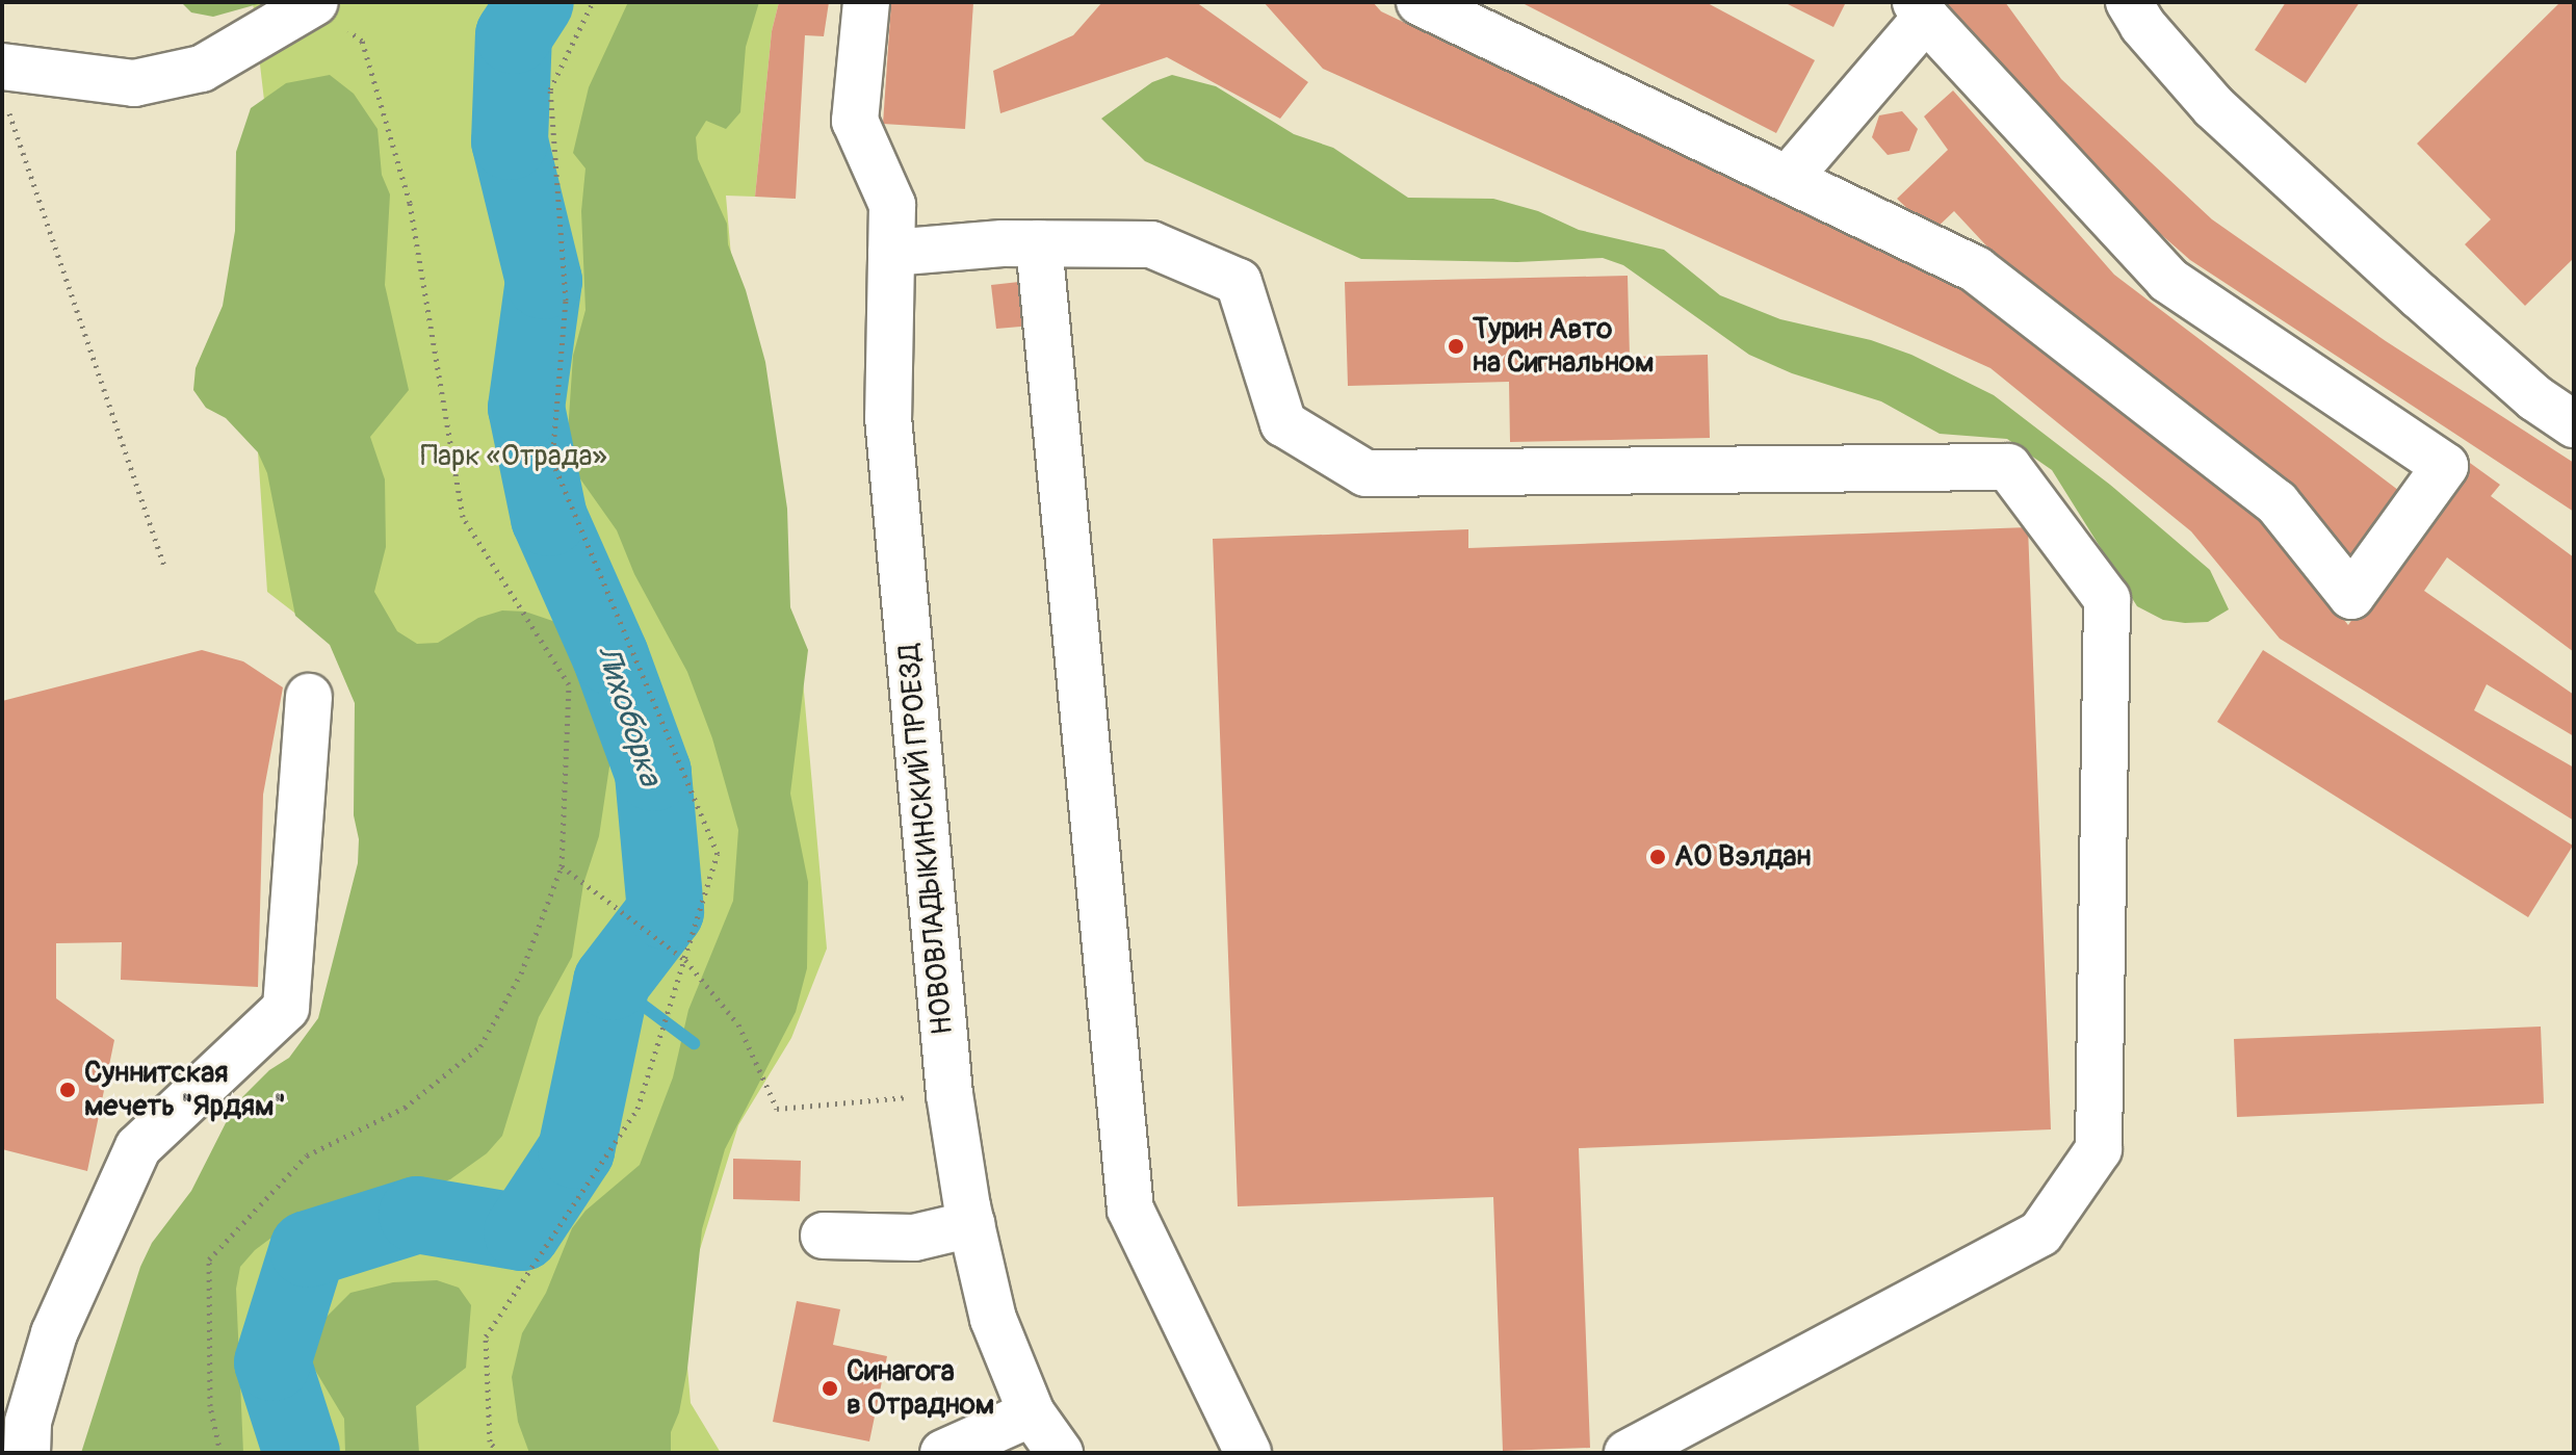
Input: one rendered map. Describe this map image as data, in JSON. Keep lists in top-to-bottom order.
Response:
{
  "streets": {
    "street": ["НОВОВЛАДЫКИНСКИЙ ПРОЕЗД"]
  },
  "water": ["Лихоборка"],
  "parks": ["Парк «Отрада»"],
  "places": [
    "Турин Авто на Сигнальном",
    "АО Вэлдан",
    "Суннитская мечеть \"Ярдям\"",
    "Синагога в Отрадном"
  ]
}
